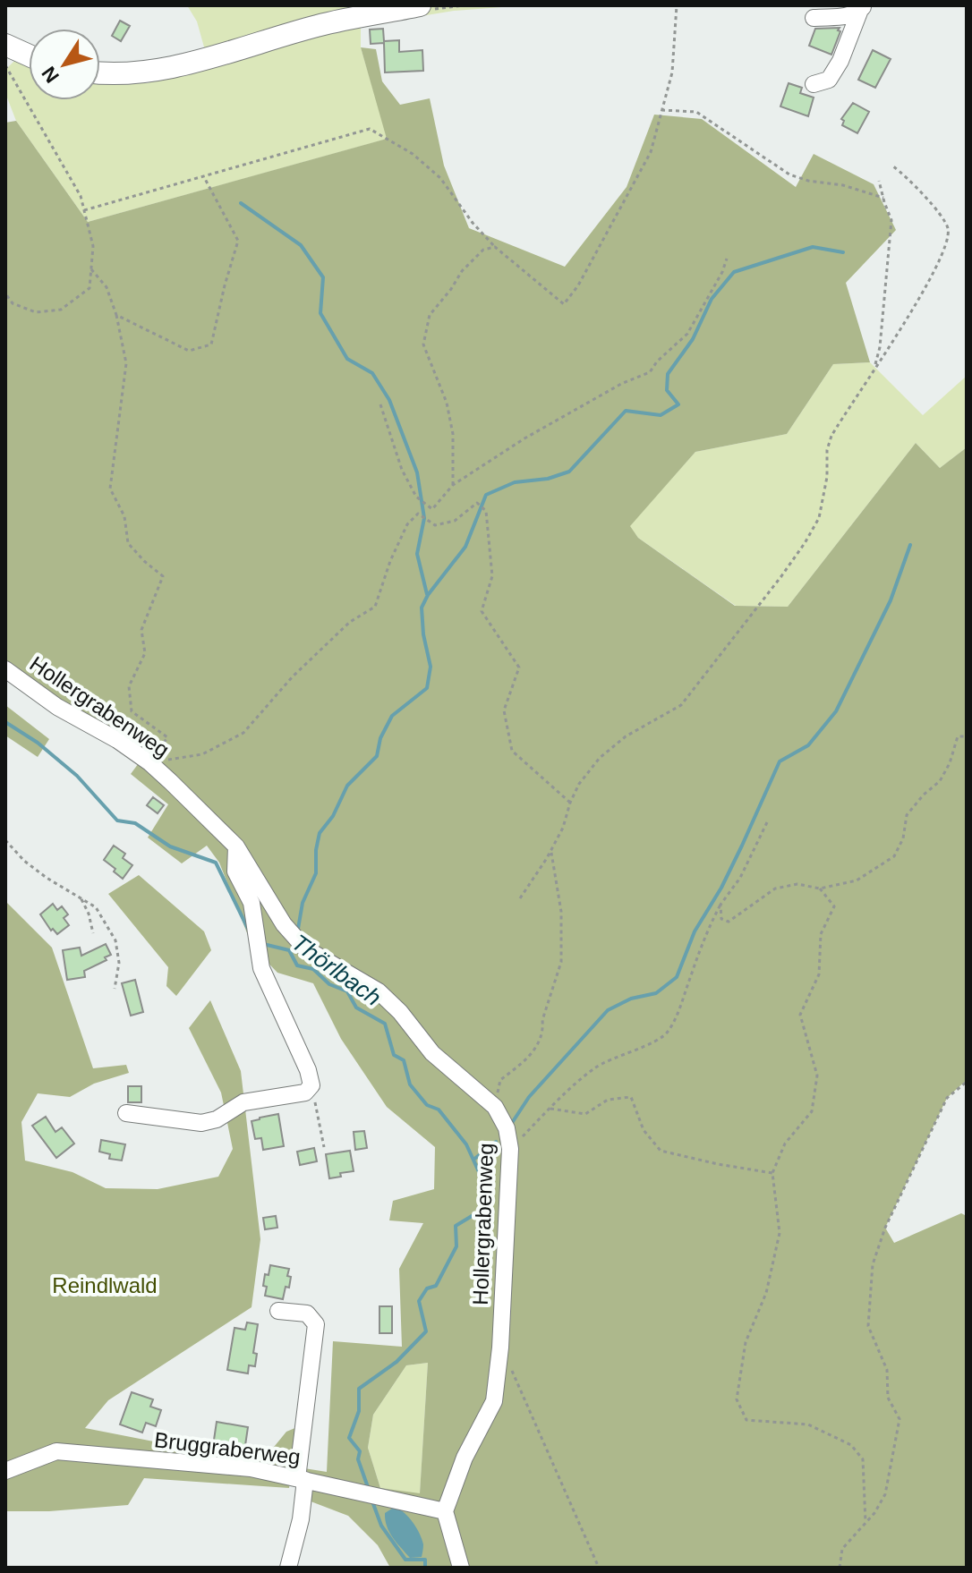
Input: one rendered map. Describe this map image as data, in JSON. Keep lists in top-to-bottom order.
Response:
{
  "streets": {
    "street": ["Hollergrabenweg", "Bruggraberweg"]
  },
  "crossings": [
    ["Hollergrabenweg", "Bruggraberweg"]
  ],
  "water": ["Thörlbach"],
  "parks": ["Reindlwald"],
  "north": "bottom left"
}
